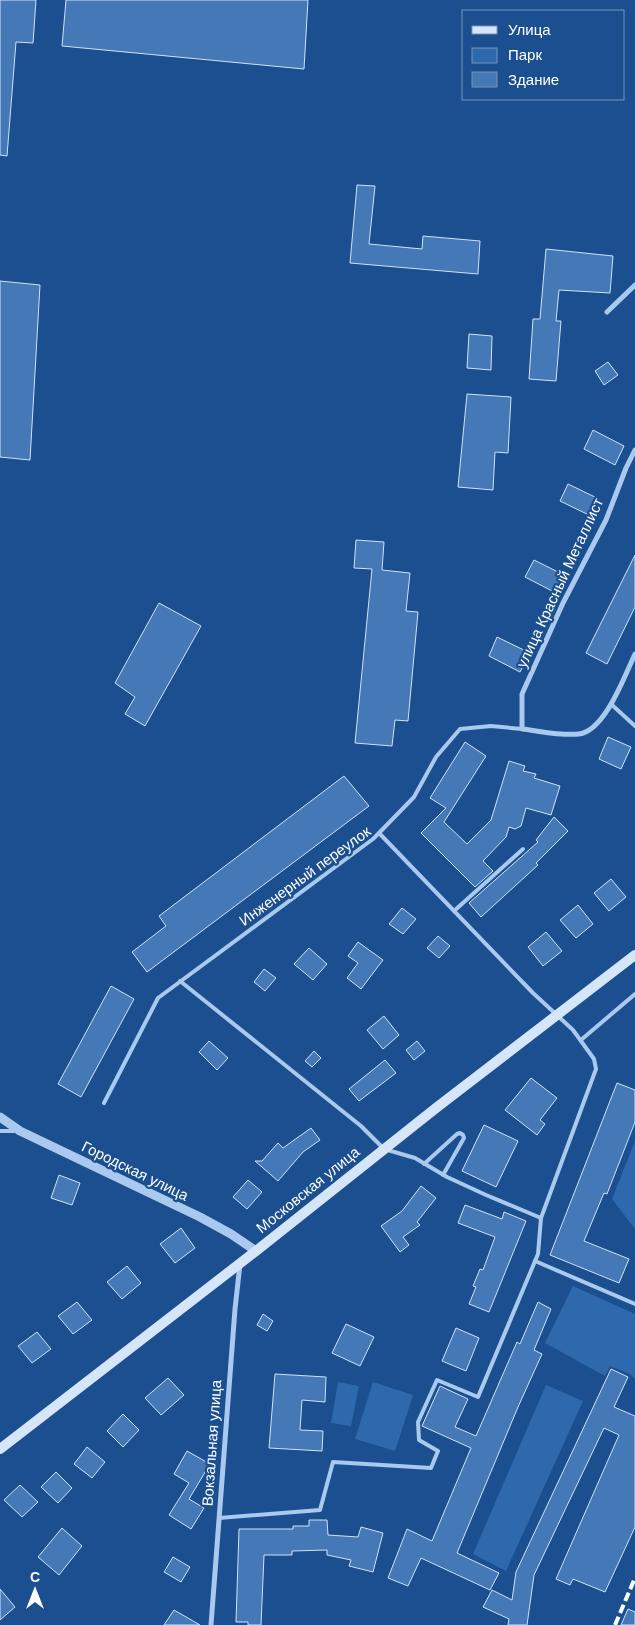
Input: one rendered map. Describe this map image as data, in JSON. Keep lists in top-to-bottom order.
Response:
{
  "streets": {
    "main road": ["Московская улица"],
    "street": ["улица Красный Металлист", "Городская улица", "Вокзальная улица"],
    "lane": ["Инженерный переулок"]
  },
  "crossings": [
    ["Инженерный переулок", "Московская улица"],
    ["Инженерный переулок", "Вокзальная улица"],
    ["Городская улица", "Московская улица"],
    ["Московская улица", "Вокзальная улица"]
  ],
  "legend": ["Улица", "Парк", "Здание"],
  "north": "top"
}
